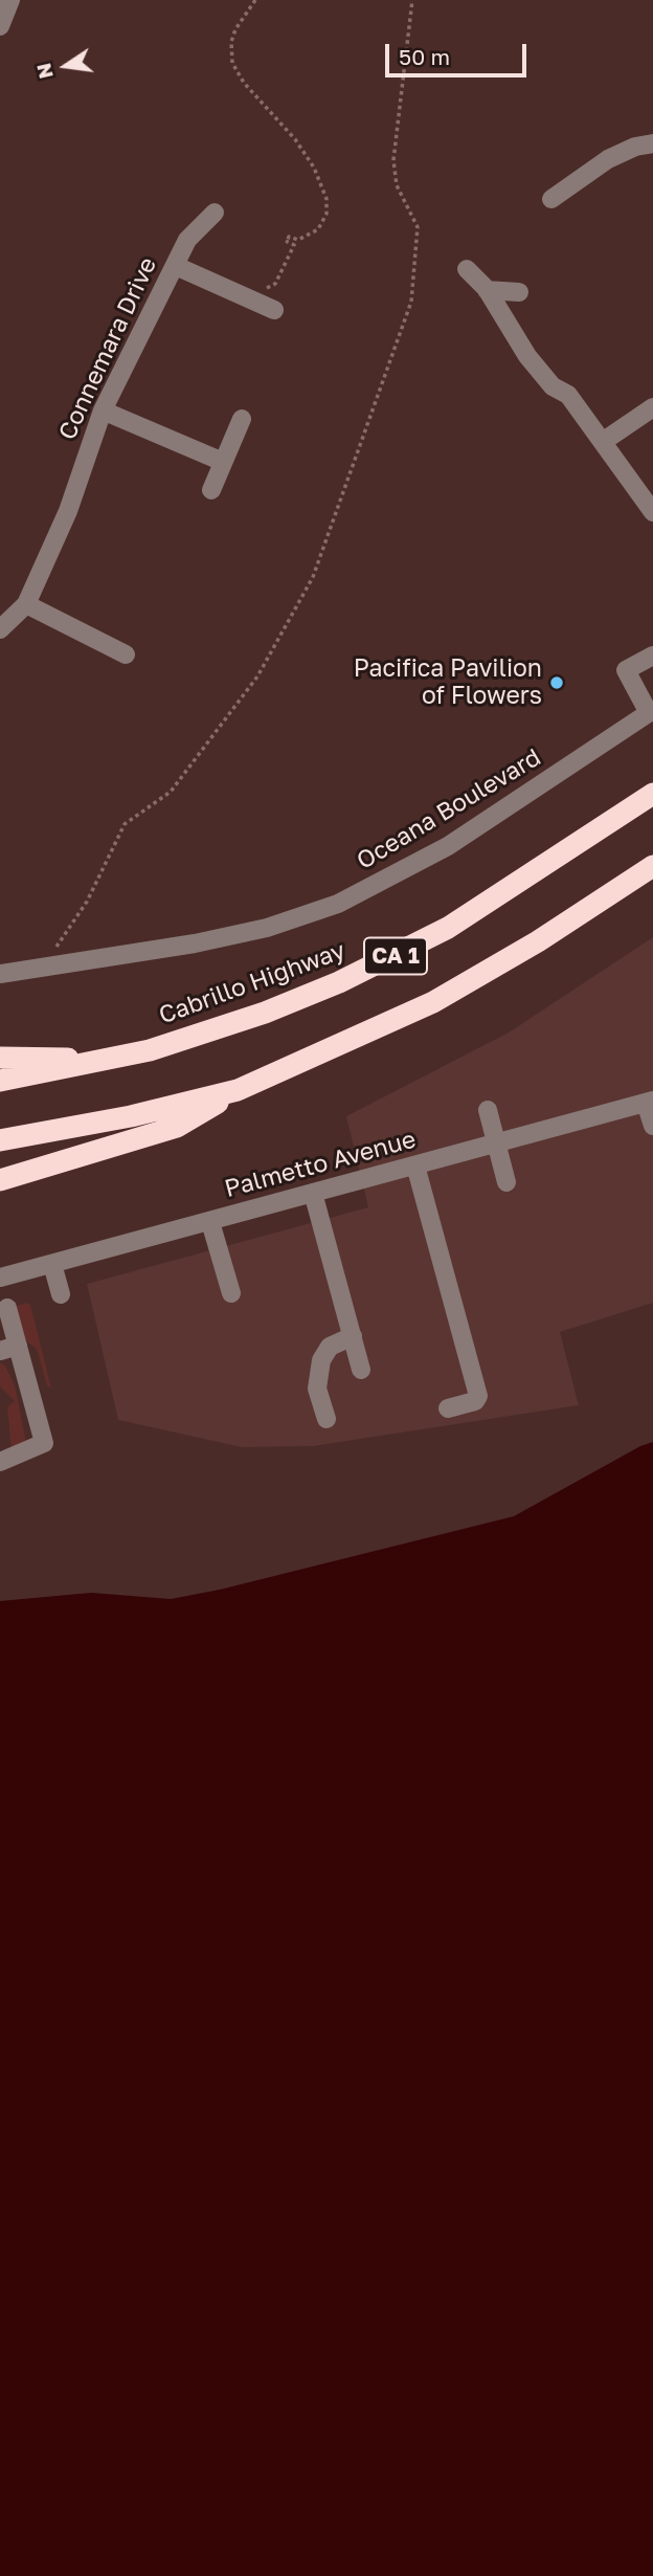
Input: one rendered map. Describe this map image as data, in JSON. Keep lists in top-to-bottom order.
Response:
{
  "streets": {
    "highway": ["CA 1", "Cabrillo Highway"],
    "street": ["Connemara Drive", "Oceana Boulevard", "Palmetto Avenue"]
  },
  "places": ["Pacifica Pavilion of Flowers"],
  "scale_bar": "50 m",
  "north": "left"
}
